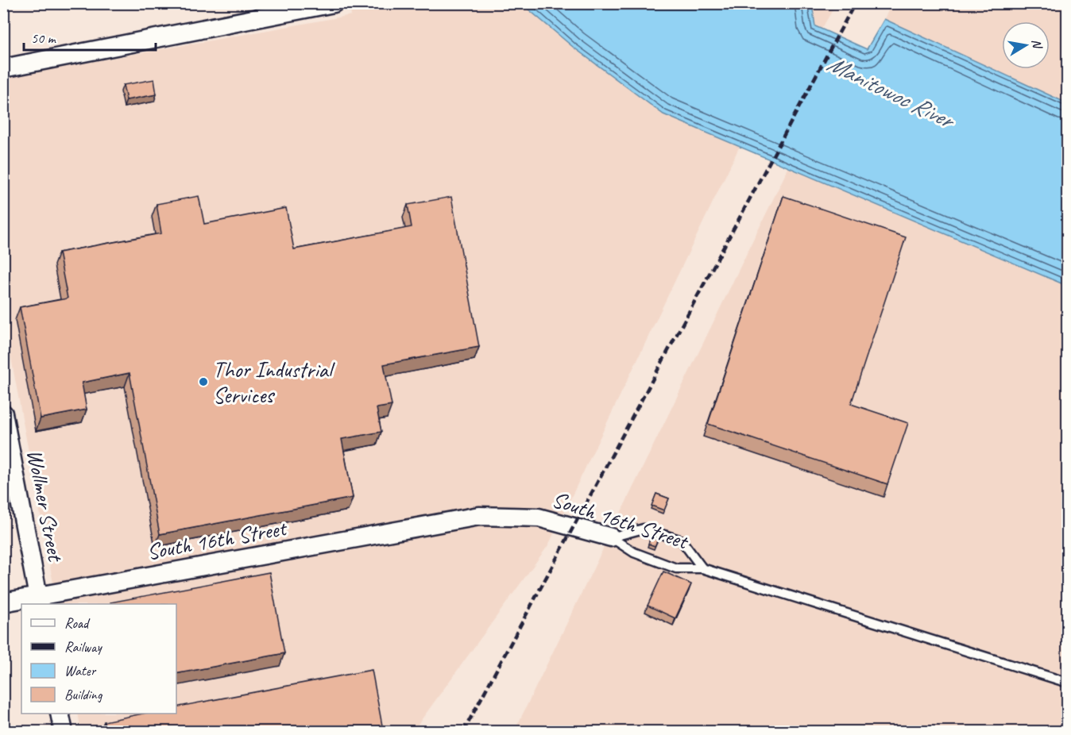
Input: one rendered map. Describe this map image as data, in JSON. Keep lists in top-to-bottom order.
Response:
{
  "streets": {
    "street": ["Wollmer Street", "South 16th Street"]
  },
  "crossings": [
    ["Wollmer Street", "South 16th Street"]
  ],
  "water": ["Manitowoc River"],
  "places": ["Thor Industrial Services"],
  "legend": [
    "Road",
    "Railway",
    "Water",
    "Building"
  ],
  "scale_bar": "50 m",
  "north": "right"
}
